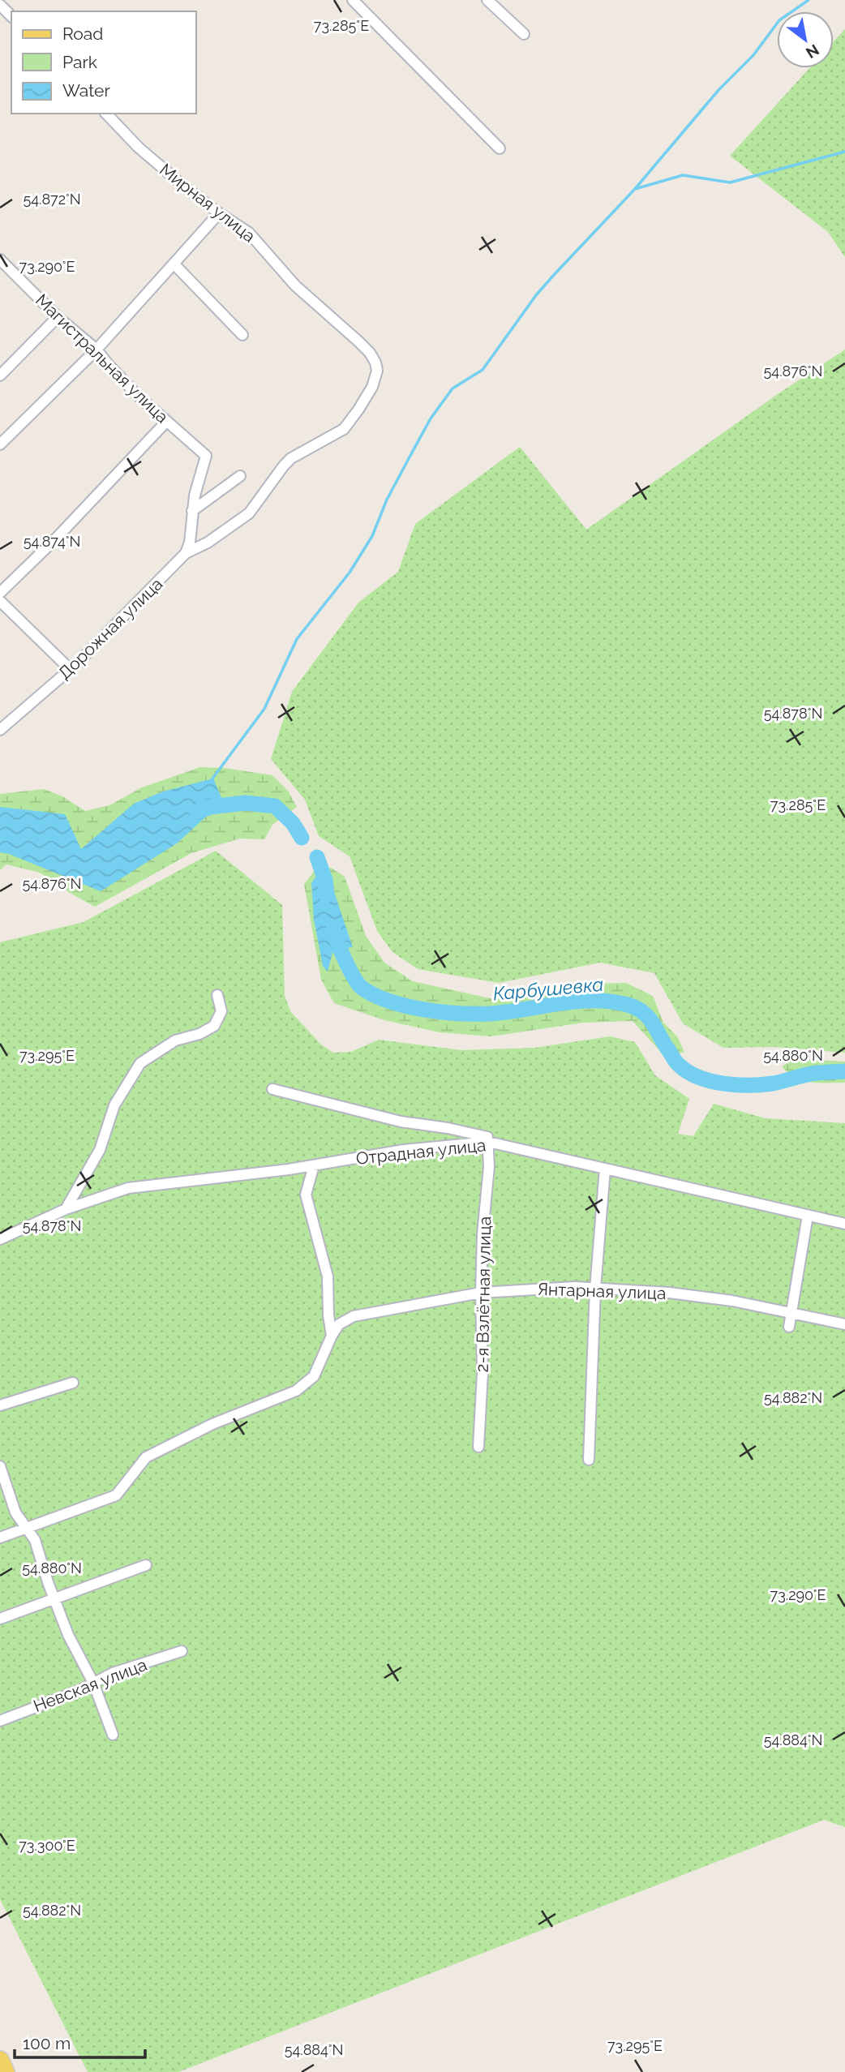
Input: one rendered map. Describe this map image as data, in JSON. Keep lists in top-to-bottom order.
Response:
{
  "streets": {
    "street": [
      "Мирная улица",
      "Магистральная улица",
      "Дорожная улица",
      "Отрадная улица",
      "Янтарная улица",
      "2-я Взлётная улица",
      "Невская улица"
    ]
  },
  "crossings": [
    ["Мирная улица", "Дорожная улица"],
    ["Отрадная улица", "2-я Взлётная улица"],
    ["Янтарная улица", "2-я Взлётная улица"]
  ],
  "water": ["Карбушевка"],
  "legend": ["Road", "Park", "Water"],
  "scale_bar": "100 m",
  "north": "bottom right",
  "coordinates": [
    "73.285°E",
    "54.872°N",
    "73.290°E",
    "54.876°N",
    "54.874°N",
    "54.878°N",
    "54.880°N",
    "73.295°E",
    "54.882°N",
    "54.884°N",
    "73.300°E"
  ]
}
